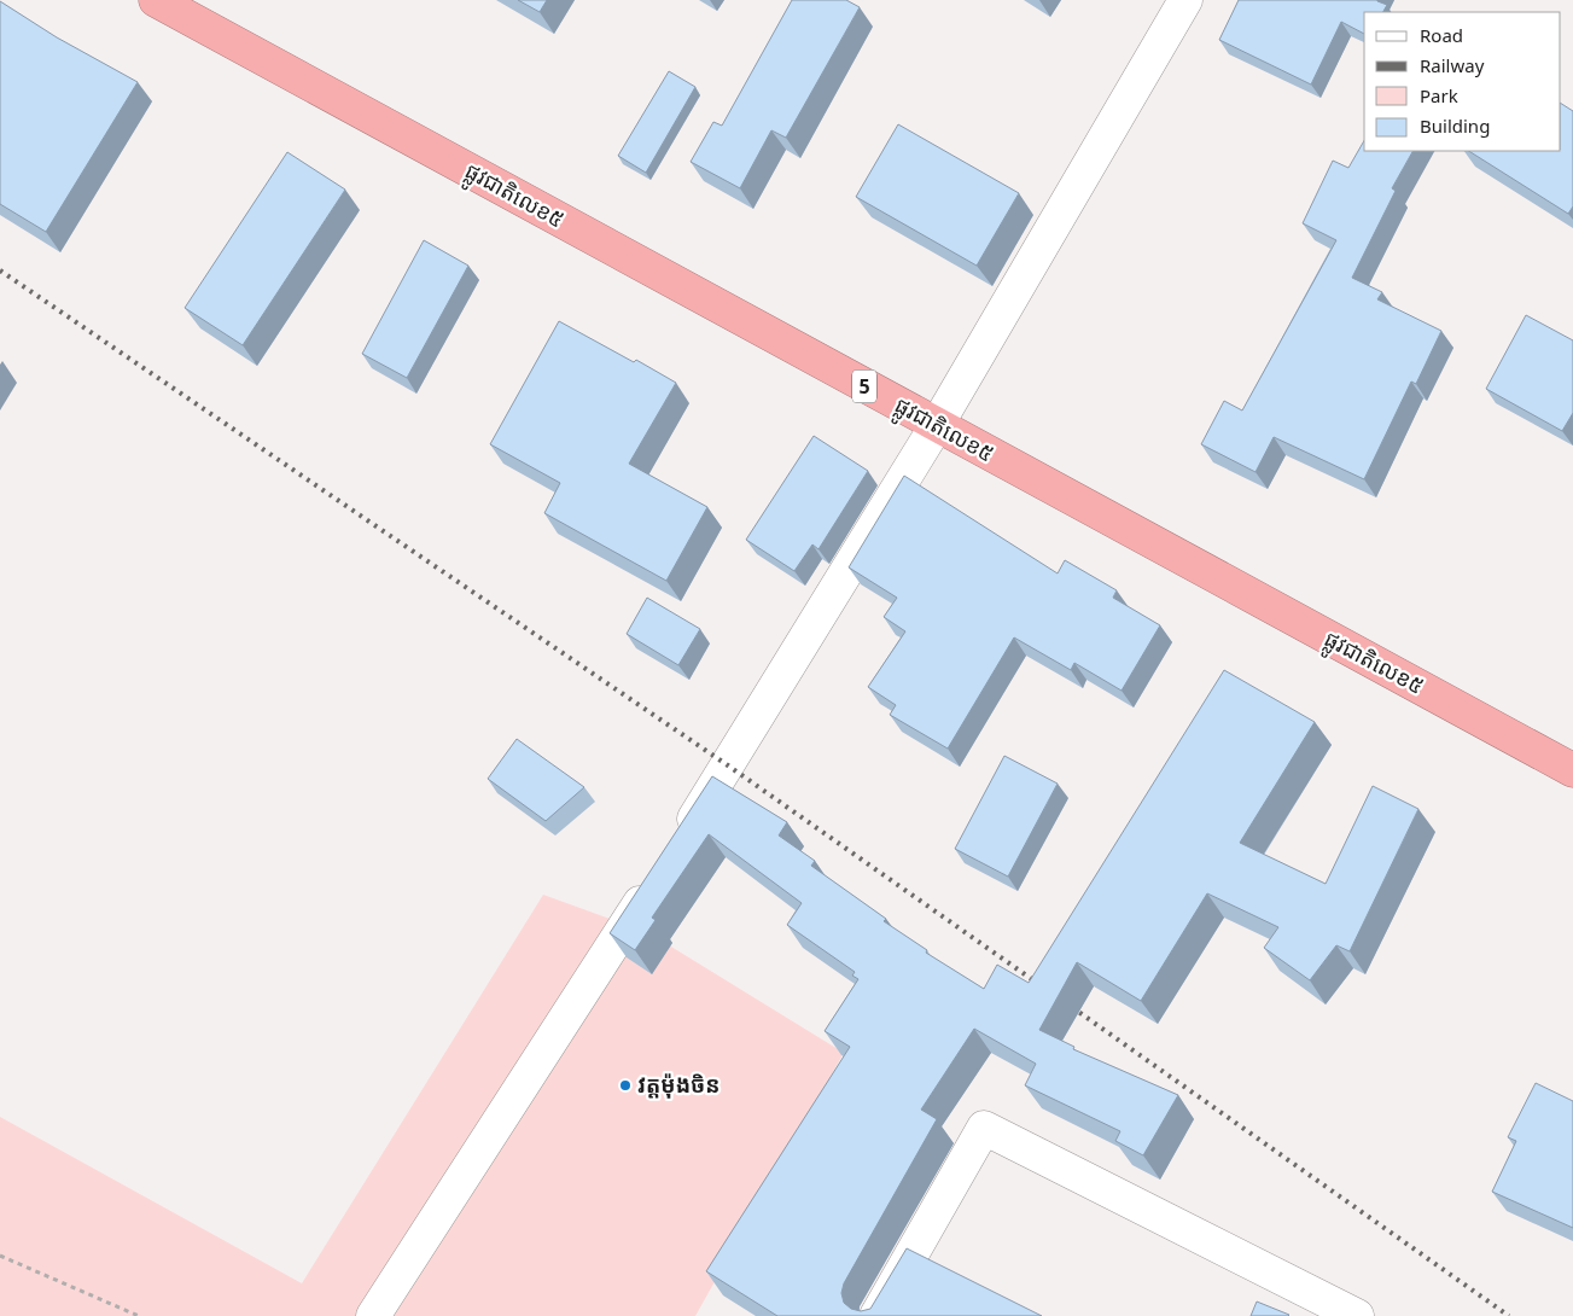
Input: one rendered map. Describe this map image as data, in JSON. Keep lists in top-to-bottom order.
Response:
{
  "streets": {
    "highway": ["ផ្លូវជាតិលេខ៥", "5"]
  },
  "places": ["វត្តម៉ុងចិន"],
  "legend": [
    "Road",
    "Railway",
    "Park",
    "Building"
  ]
}
